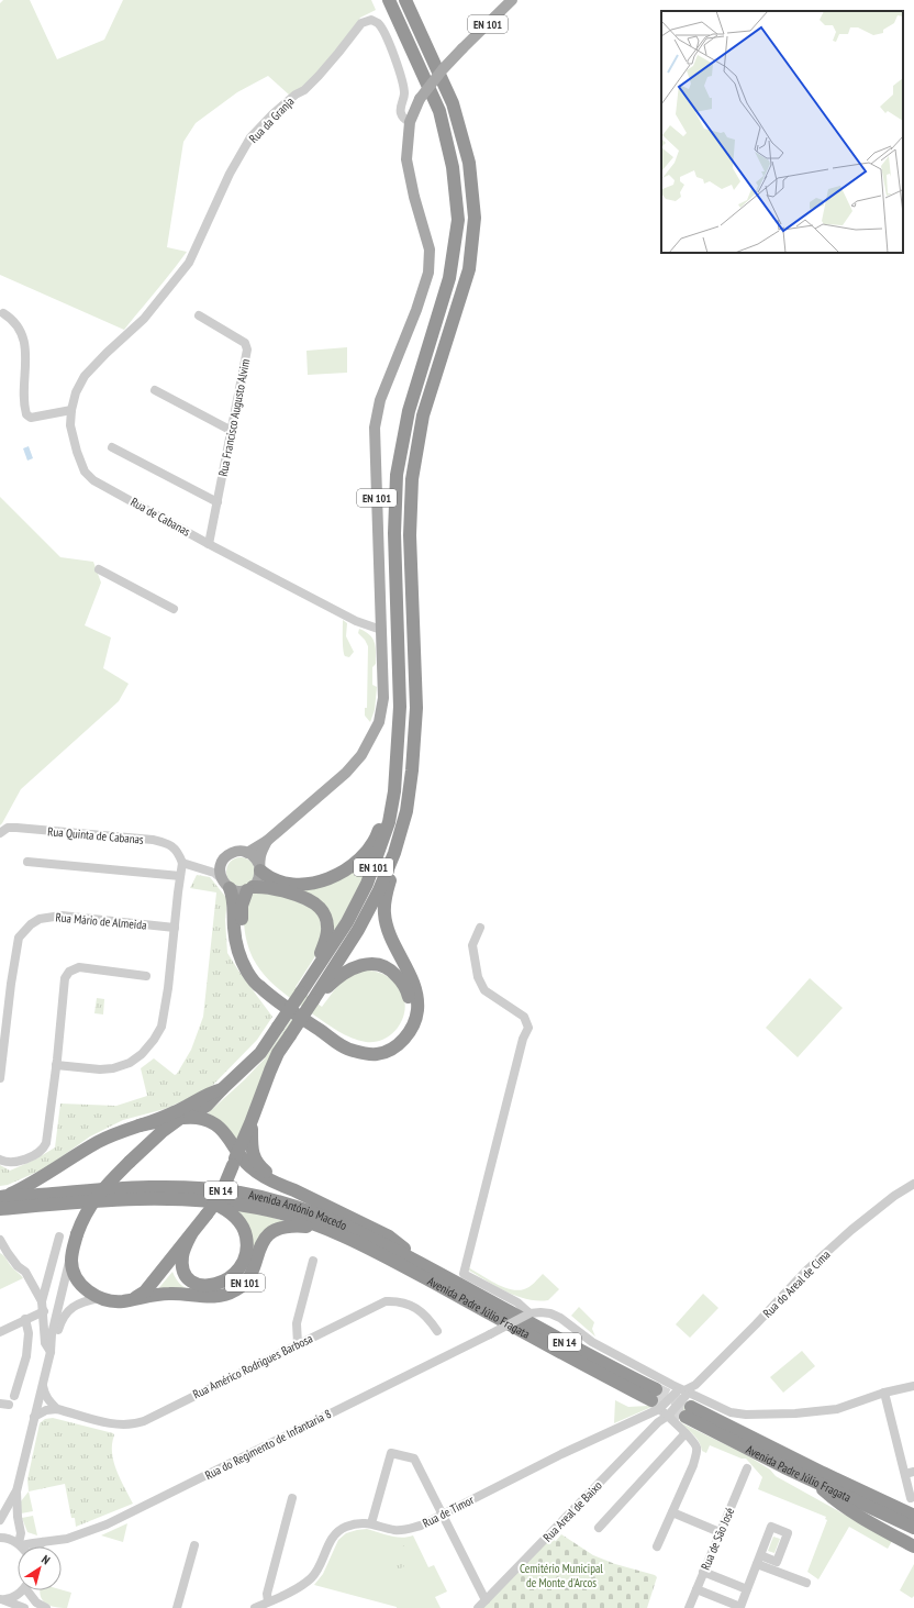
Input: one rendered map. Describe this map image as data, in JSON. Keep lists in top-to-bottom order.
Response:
{
  "streets": {
    "highway": [
      "EN 101",
      "EN 14",
      "Avenida António Macedo",
      "Avenida Padre Júlio Fragata"
    ],
    "street": [
      "Rua da Granja",
      "Rua Francisco Augusto Alvim",
      "Rua de Cabanas",
      "Rua Quinta de Cabanas",
      "Rua Mário de Almeida",
      "Rua do Areal de Cima",
      "Rua Américo Rodrigues Barbosa",
      "Rua do Regimento de Infantaria 8",
      "Rua de Timor",
      "Rua Areal de Baixo",
      "Rua de São José"
    ]
  },
  "crossings": [
    ["EN 101", "Rua da Granja"],
    ["EN 101", "Rua de Cabanas"],
    ["EN 101", "Avenida António Macedo"],
    ["EN 101", "Avenida Padre Júlio Fragata"],
    ["Rua da Granja", "Rua de Cabanas"],
    ["Rua Francisco Augusto Alvim", "Rua de Cabanas"],
    ["Avenida António Macedo", "Avenida Padre Júlio Fragata"],
    ["Rua do Areal de Cima", "Avenida Padre Júlio Fragata"],
    ["Rua do Areal de Cima", "Rua Areal de Baixo"],
    ["Avenida Padre Júlio Fragata", "Rua do Regimento de Infantaria 8"],
    ["Avenida Padre Júlio Fragata", "Rua de Timor"],
    ["Avenida Padre Júlio Fragata", "Rua Areal de Baixo"]
  ],
  "parks": ["Cemitério Municipal de Monte d'Arcos"],
  "north": "top right"
}
